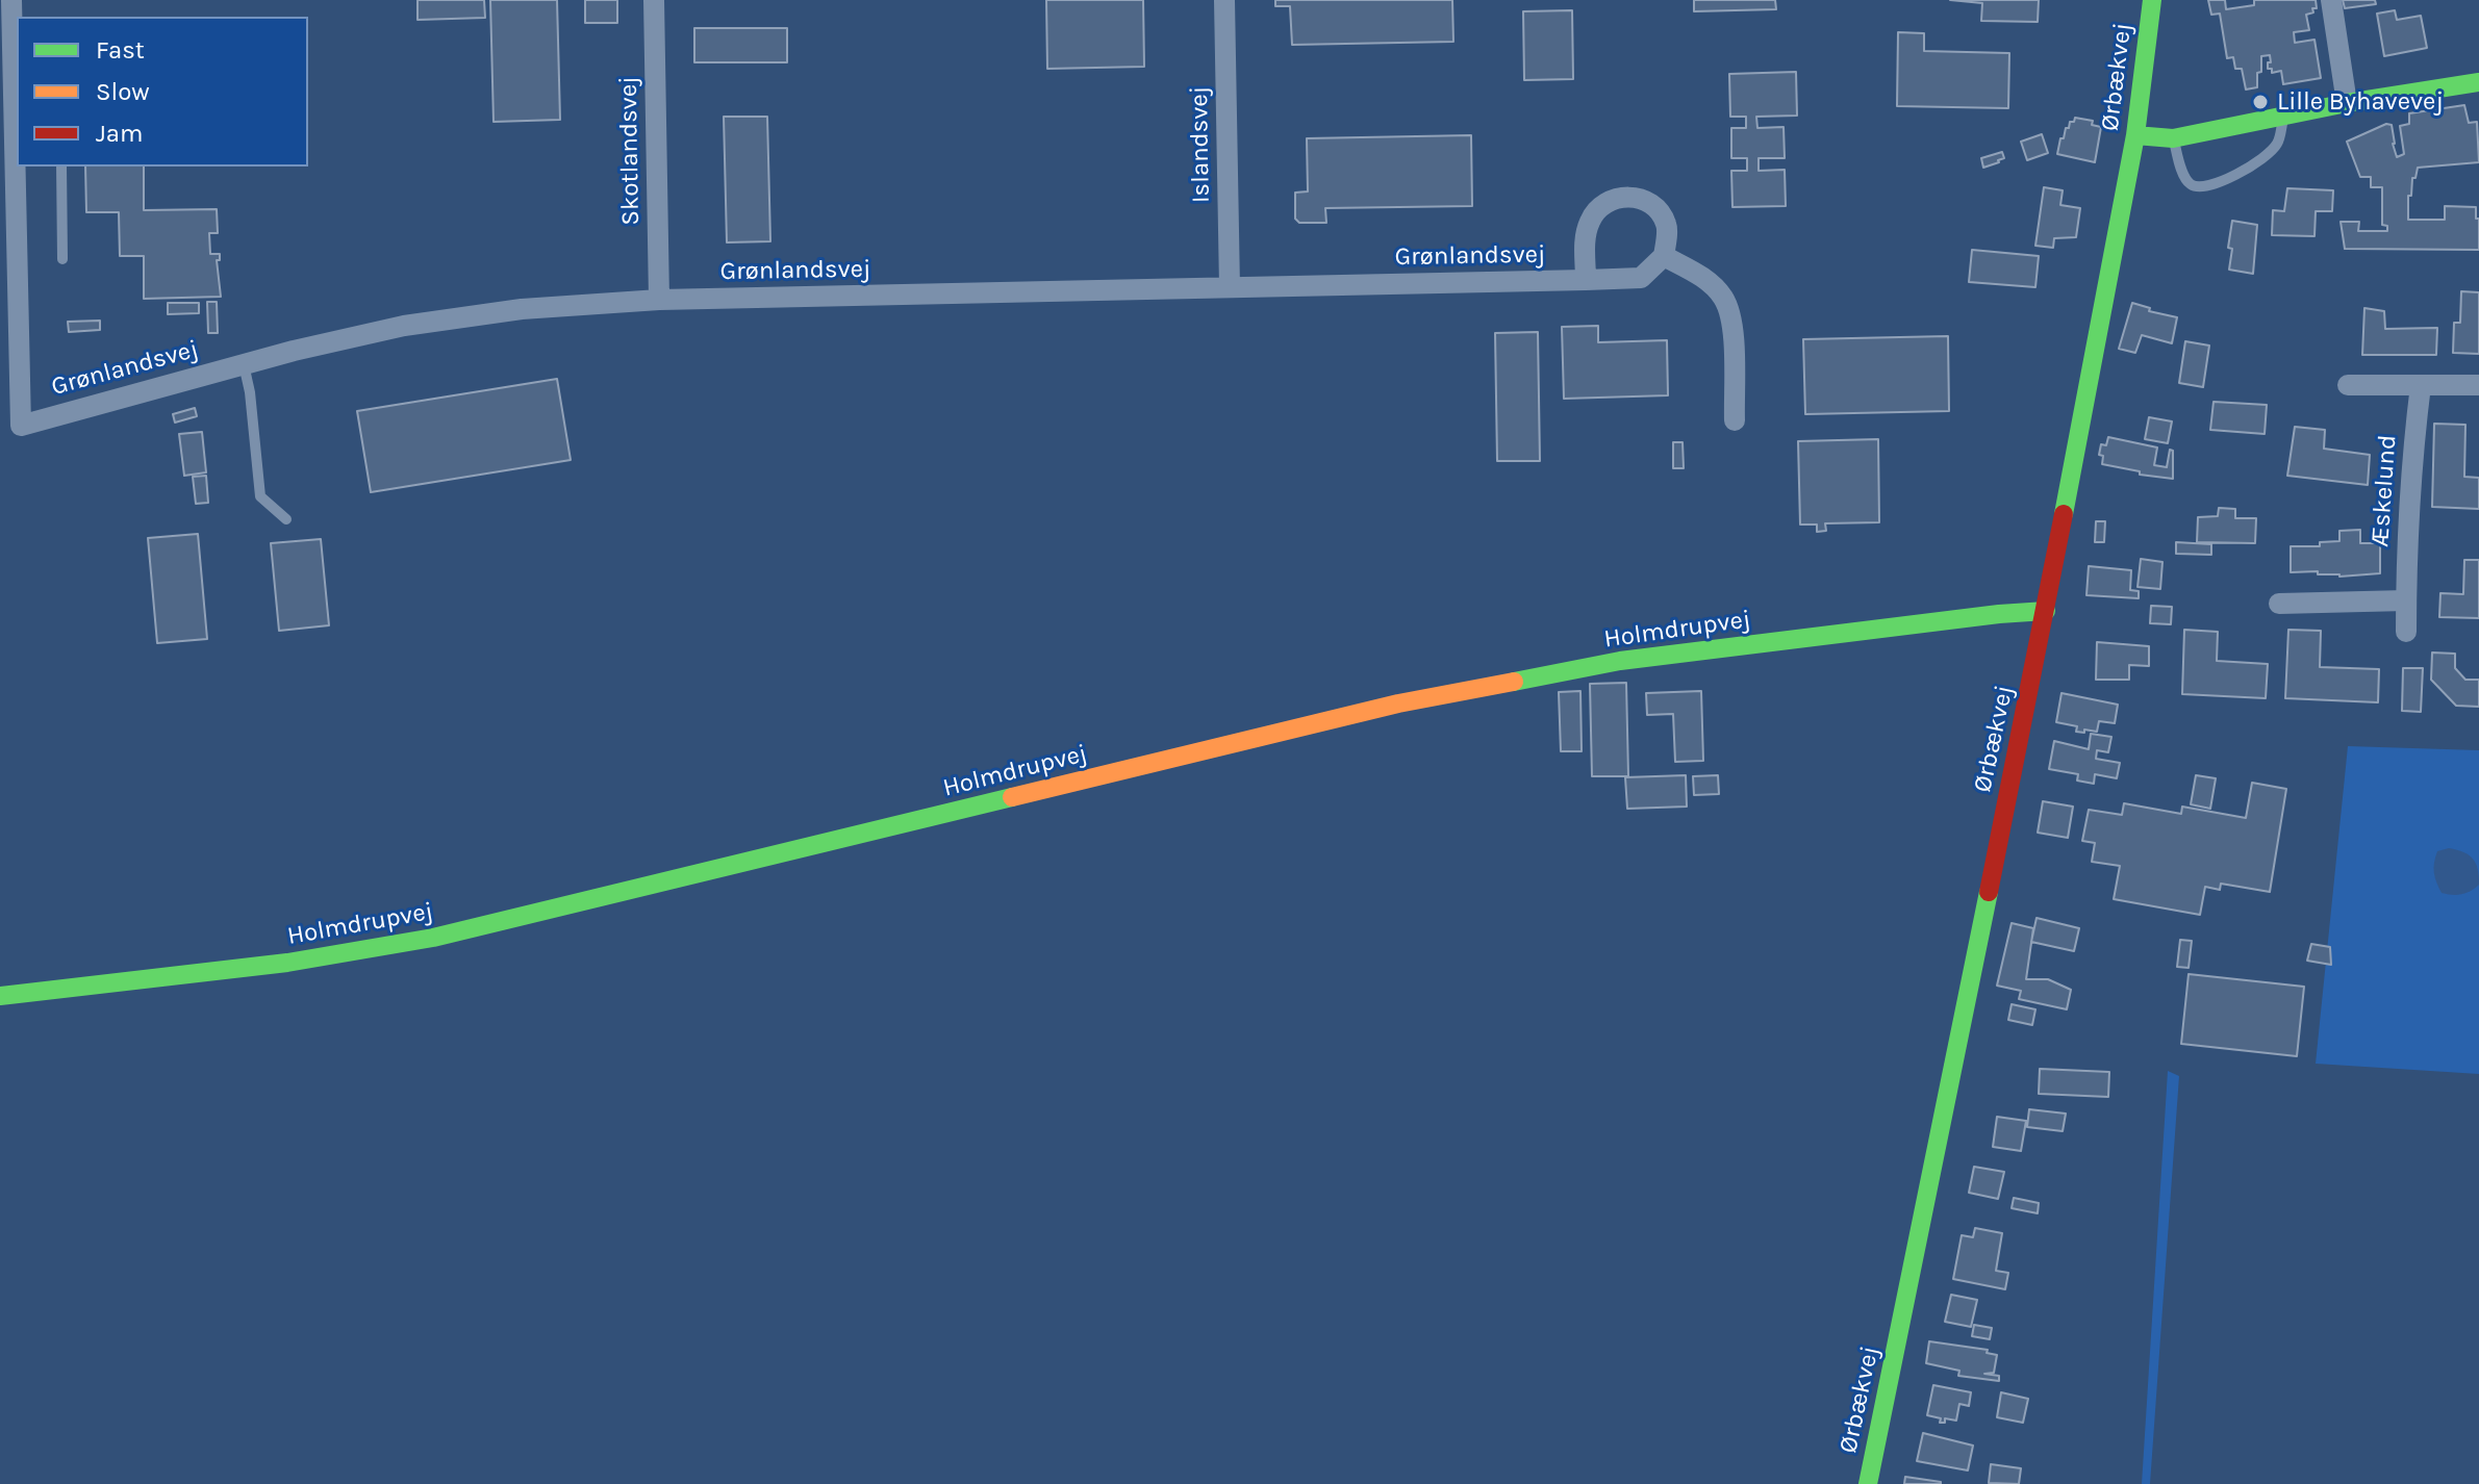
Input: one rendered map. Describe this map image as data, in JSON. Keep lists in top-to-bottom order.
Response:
{
  "streets": {
    "street": [
      "Ørbækvej",
      "Islandsvej",
      "Skotlandsvej",
      "Grønlandsvej",
      "Æskelund",
      "Holmdrupvej"
    ]
  },
  "crossings": [
    ["Ørbækvej", "Holmdrupvej"],
    ["Islandsvej", "Grønlandsvej"],
    ["Skotlandsvej", "Grønlandsvej"]
  ],
  "places": ["Lille Byhavevej"],
  "legend": ["Fast", "Slow", "Jam"]
}
